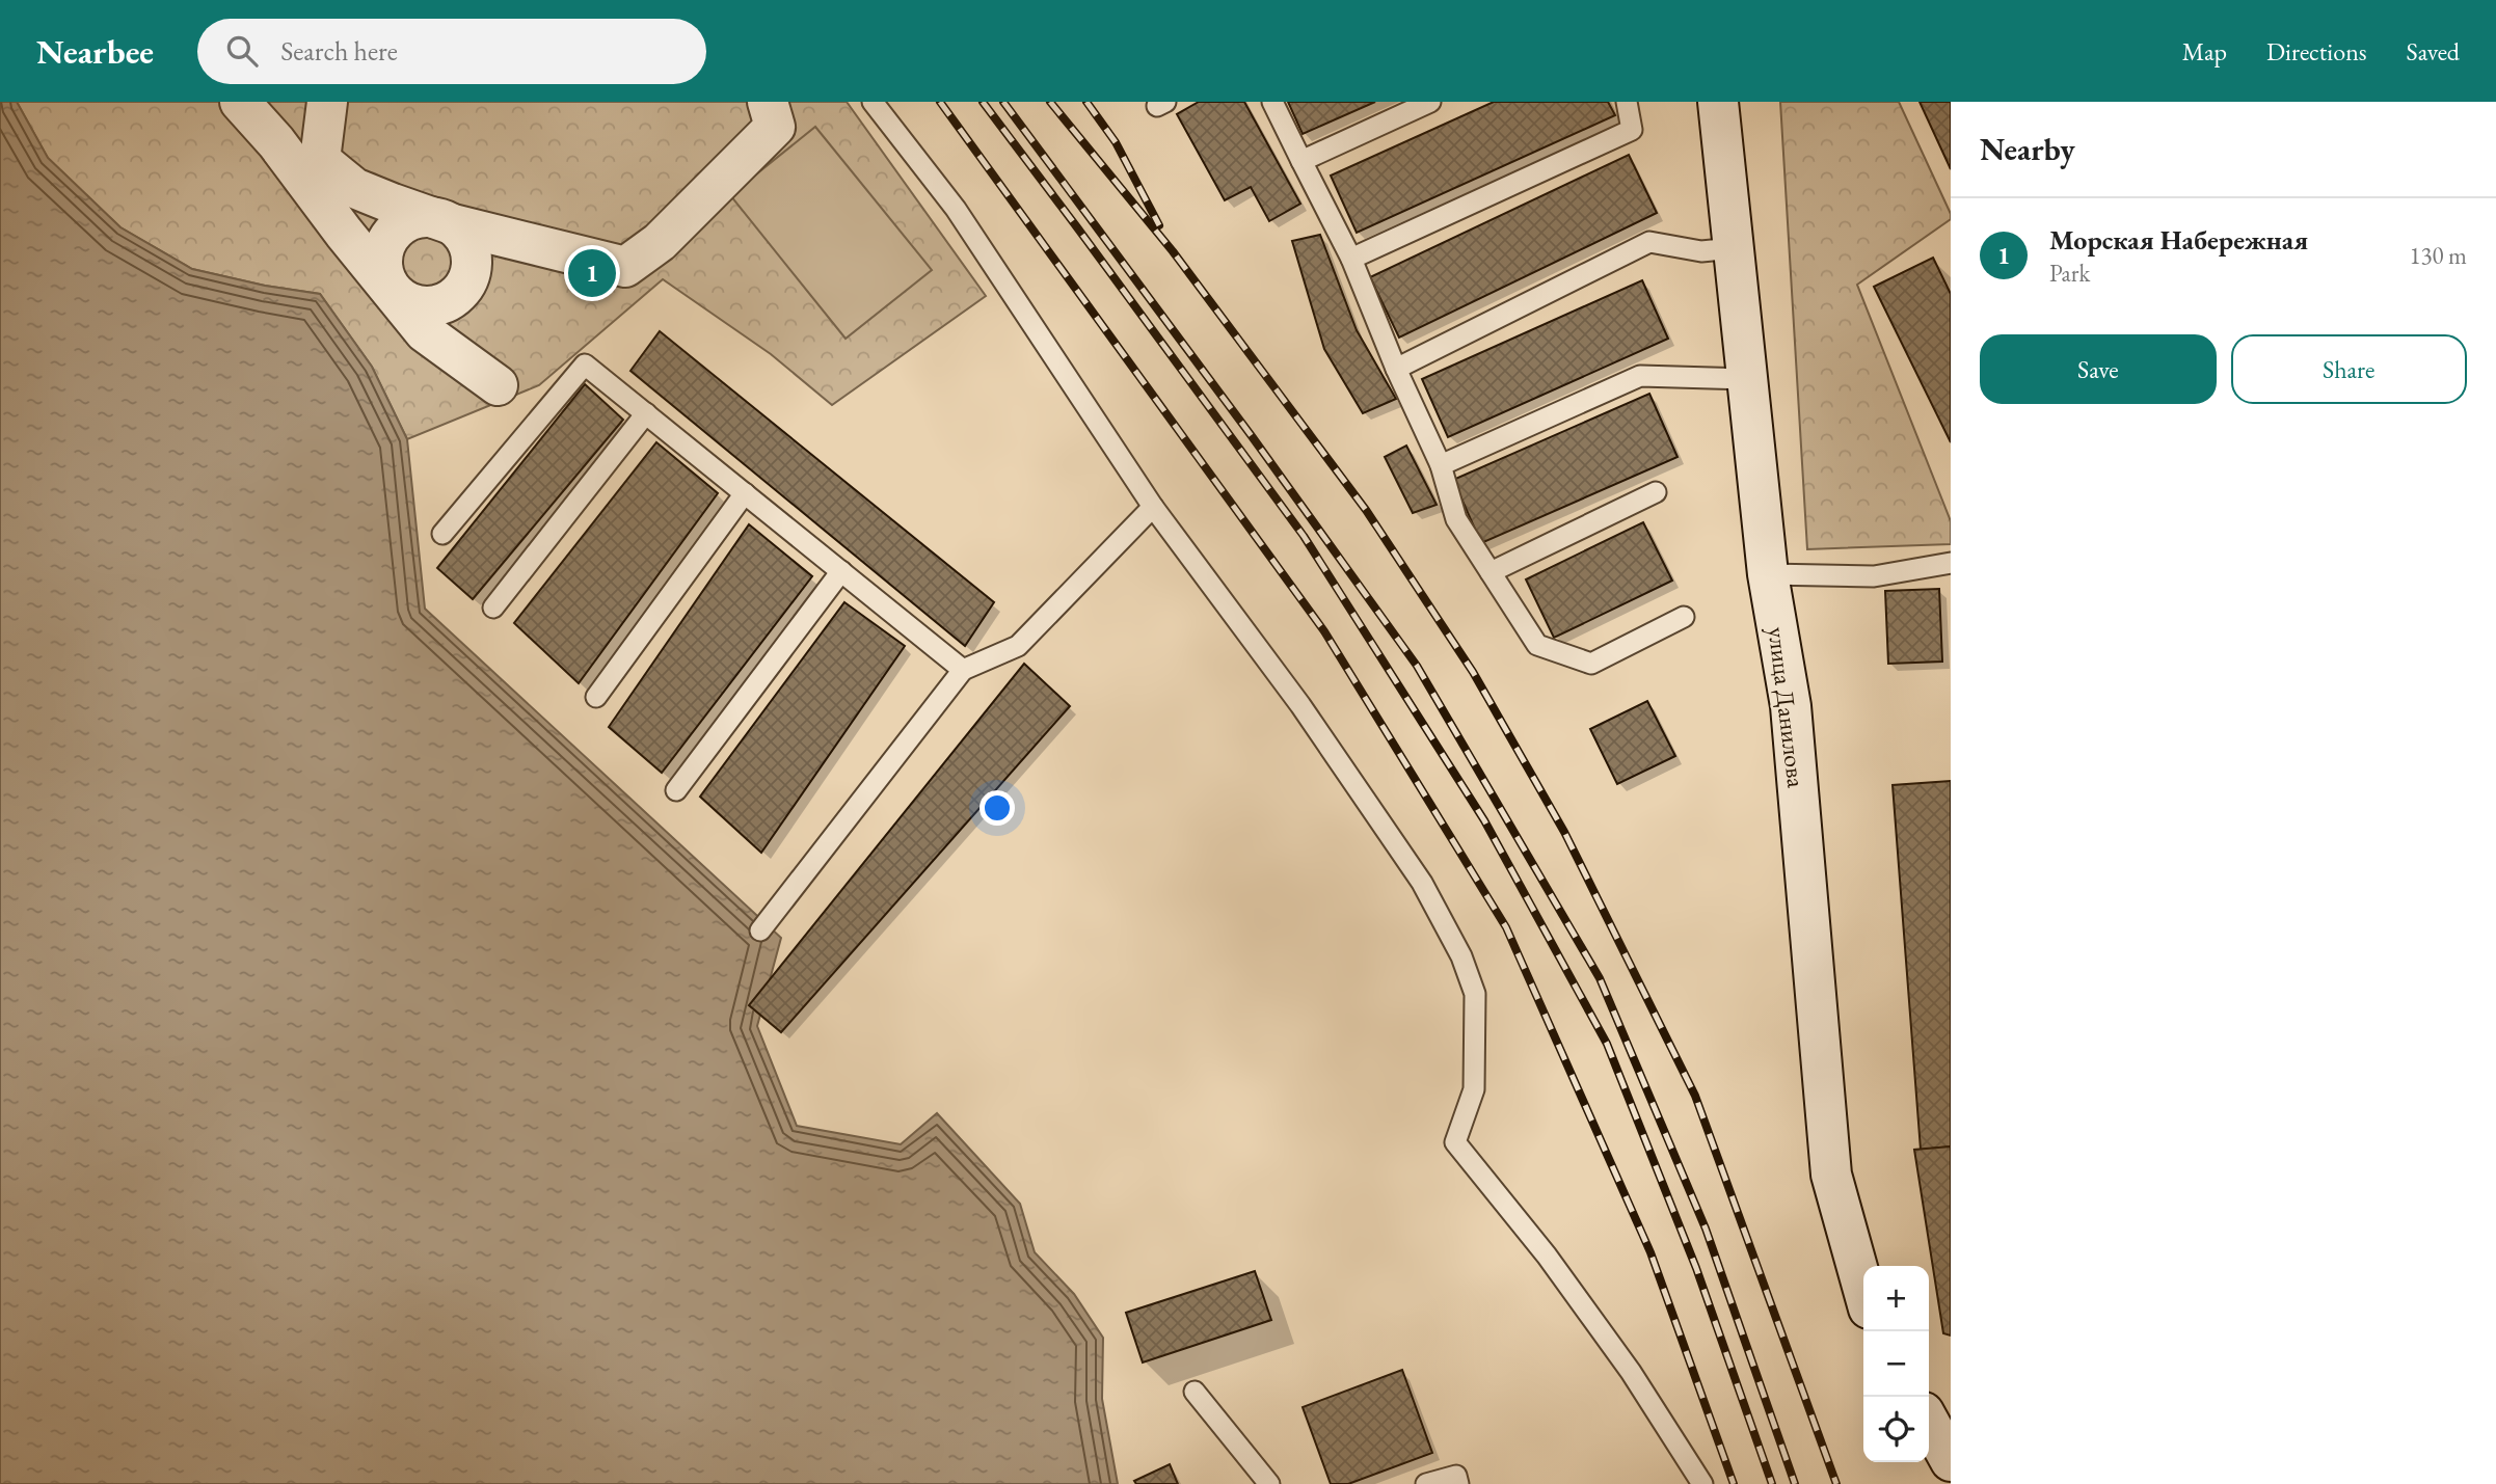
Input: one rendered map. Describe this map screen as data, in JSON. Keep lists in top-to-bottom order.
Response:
{
  "streets": {
    "street": ["улица Данилова"]
  },
  "page": {
    "header": "Nearbee",
    "search": "Search here",
    "nav": ["Map", "Directions", "Saved"],
    "heading": "Nearby",
    "list": [
      {
        "mark": "1",
        "name": "Морская Набережная",
        "note": "Park",
        "value": "130 m"
      }
    ],
    "pins": "1",
    "buttons": ["Save", "Share"],
    "map_buttons": ["+", "−"]
  }
}
